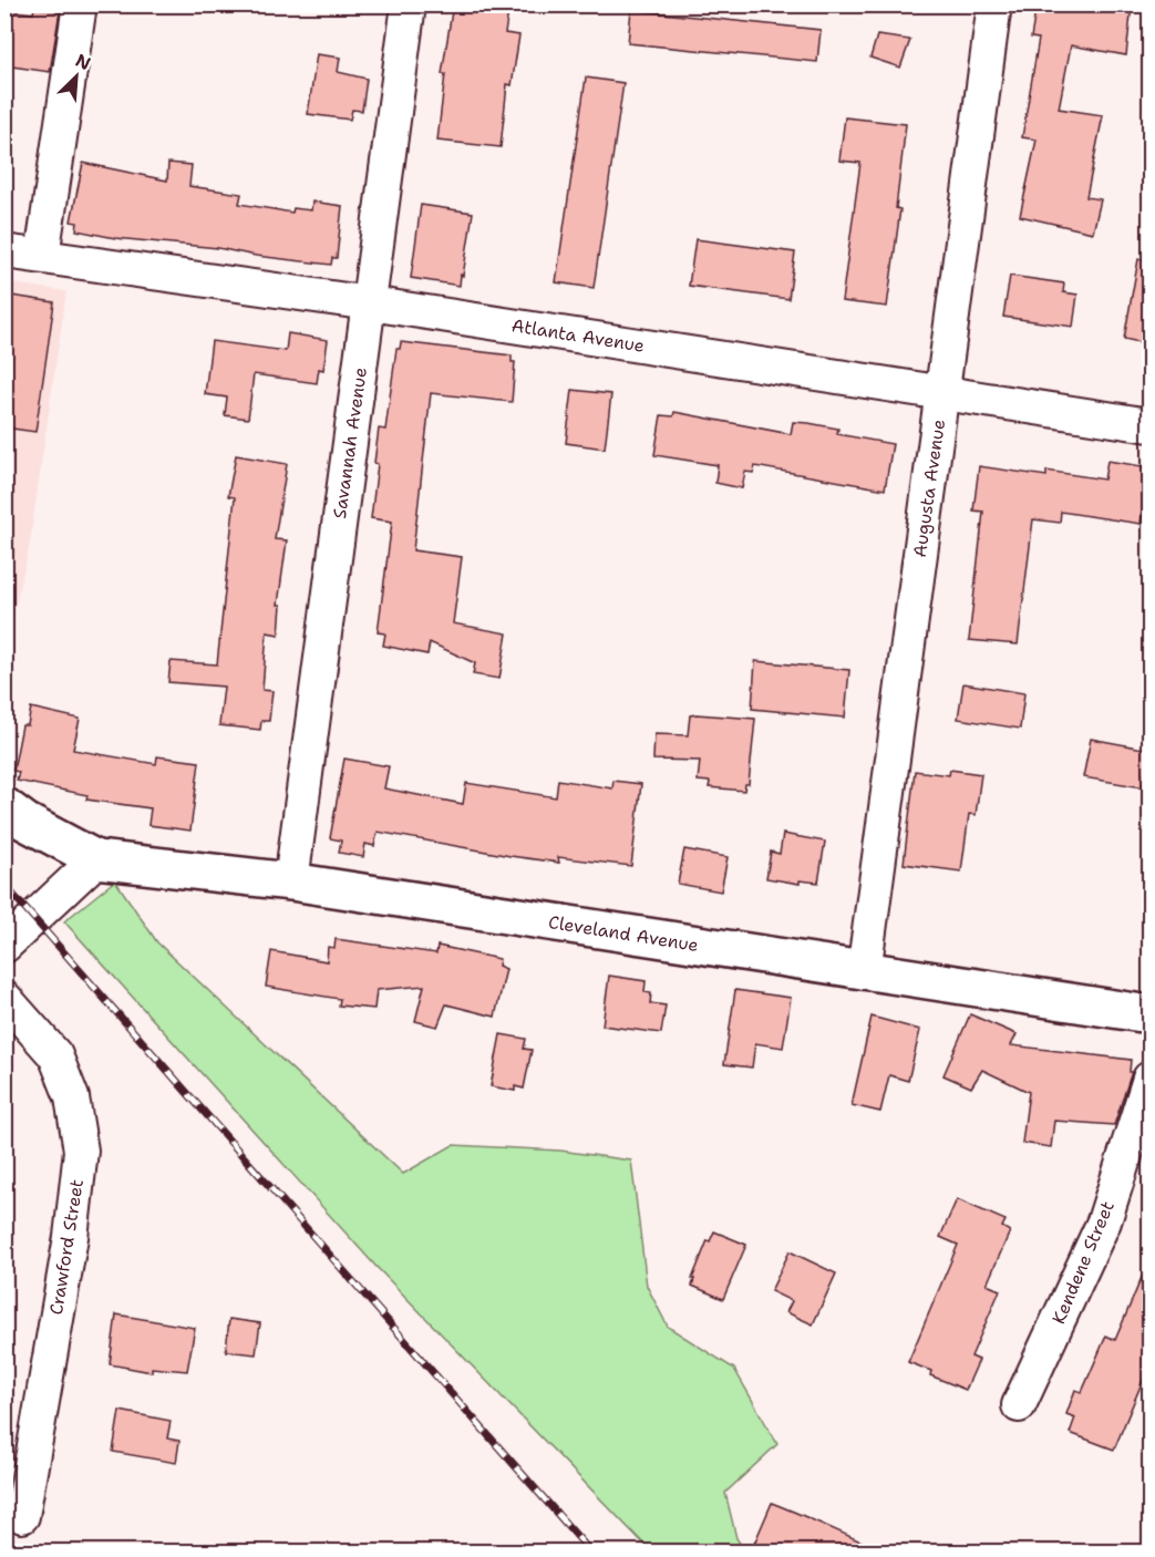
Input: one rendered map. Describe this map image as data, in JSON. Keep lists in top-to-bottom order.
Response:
{
  "streets": {
    "street": [
      "Atlanta Avenue",
      "Savannah Avenue",
      "Augusta Avenue",
      "Cleveland Avenue",
      "Crawford Street",
      "Kendene Street"
    ]
  },
  "crossings": [
    ["Atlanta Avenue", "Savannah Avenue"],
    ["Atlanta Avenue", "Augusta Avenue"],
    ["Savannah Avenue", "Cleveland Avenue"],
    ["Augusta Avenue", "Cleveland Avenue"]
  ],
  "north": "top right"
}
